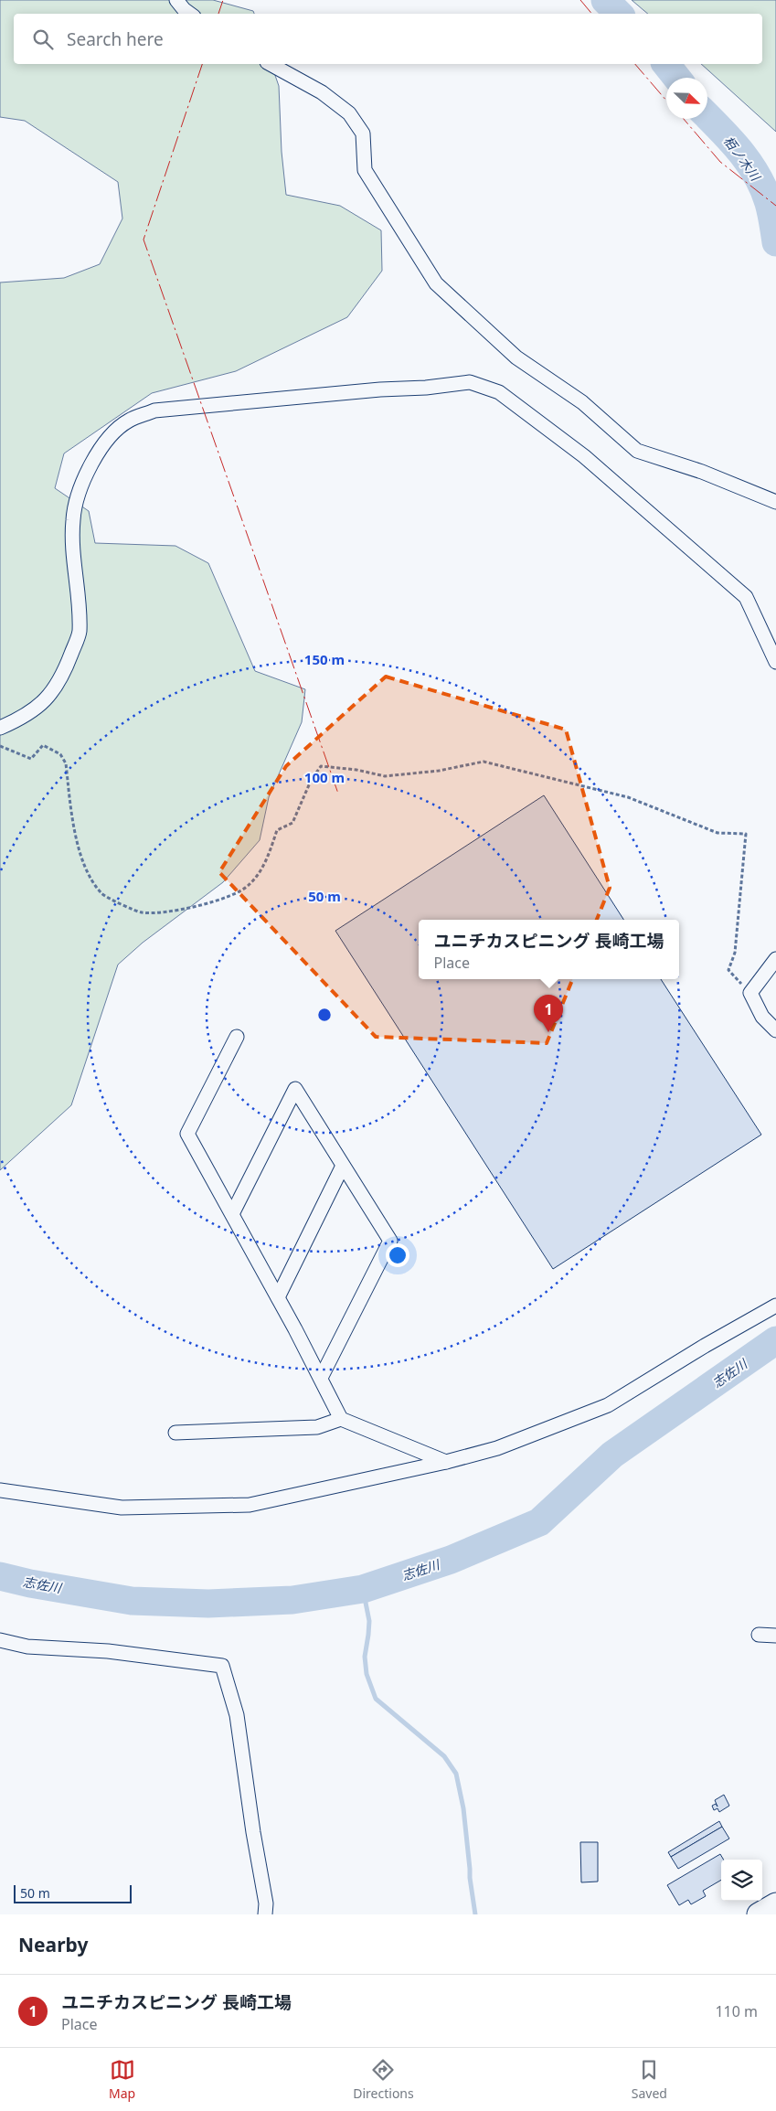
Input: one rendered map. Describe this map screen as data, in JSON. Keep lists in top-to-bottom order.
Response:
{
  "water": ["栢ノ木川", "志佐川"],
  "scale_bar": "50 m",
  "north": "bottom right",
  "page": {
    "search": "Search here",
    "popup": ["ユニチカスピニング 長崎工場", "Place"],
    "pins": "1",
    "scale": "50 m",
    "heading": "Nearby",
    "list": [
      {
        "mark": "1",
        "name": "ユニチカスピニング 長崎工場",
        "note": "Place",
        "value": "110 m"
      }
    ],
    "nav": ["Map", "Directions", "Saved"]
  },
  "rings": ["150 m", "100 m", "50 m"]
}
